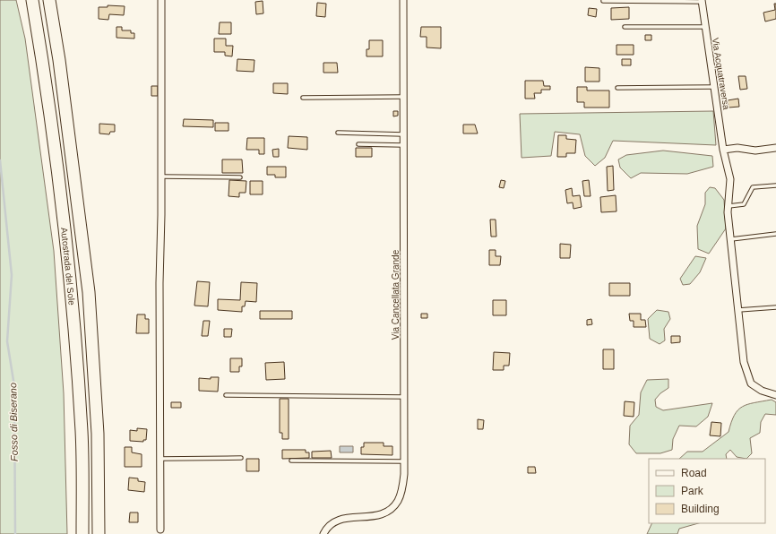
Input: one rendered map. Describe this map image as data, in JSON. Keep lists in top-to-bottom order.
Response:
{
  "streets": {
    "highway": ["Autostrada del Sole"],
    "street": ["Via Acquatraversa", "Via Cancellata Grande"]
  },
  "water": ["Fosso di Biserano"],
  "legend": ["Road", "Park", "Building"]
}
